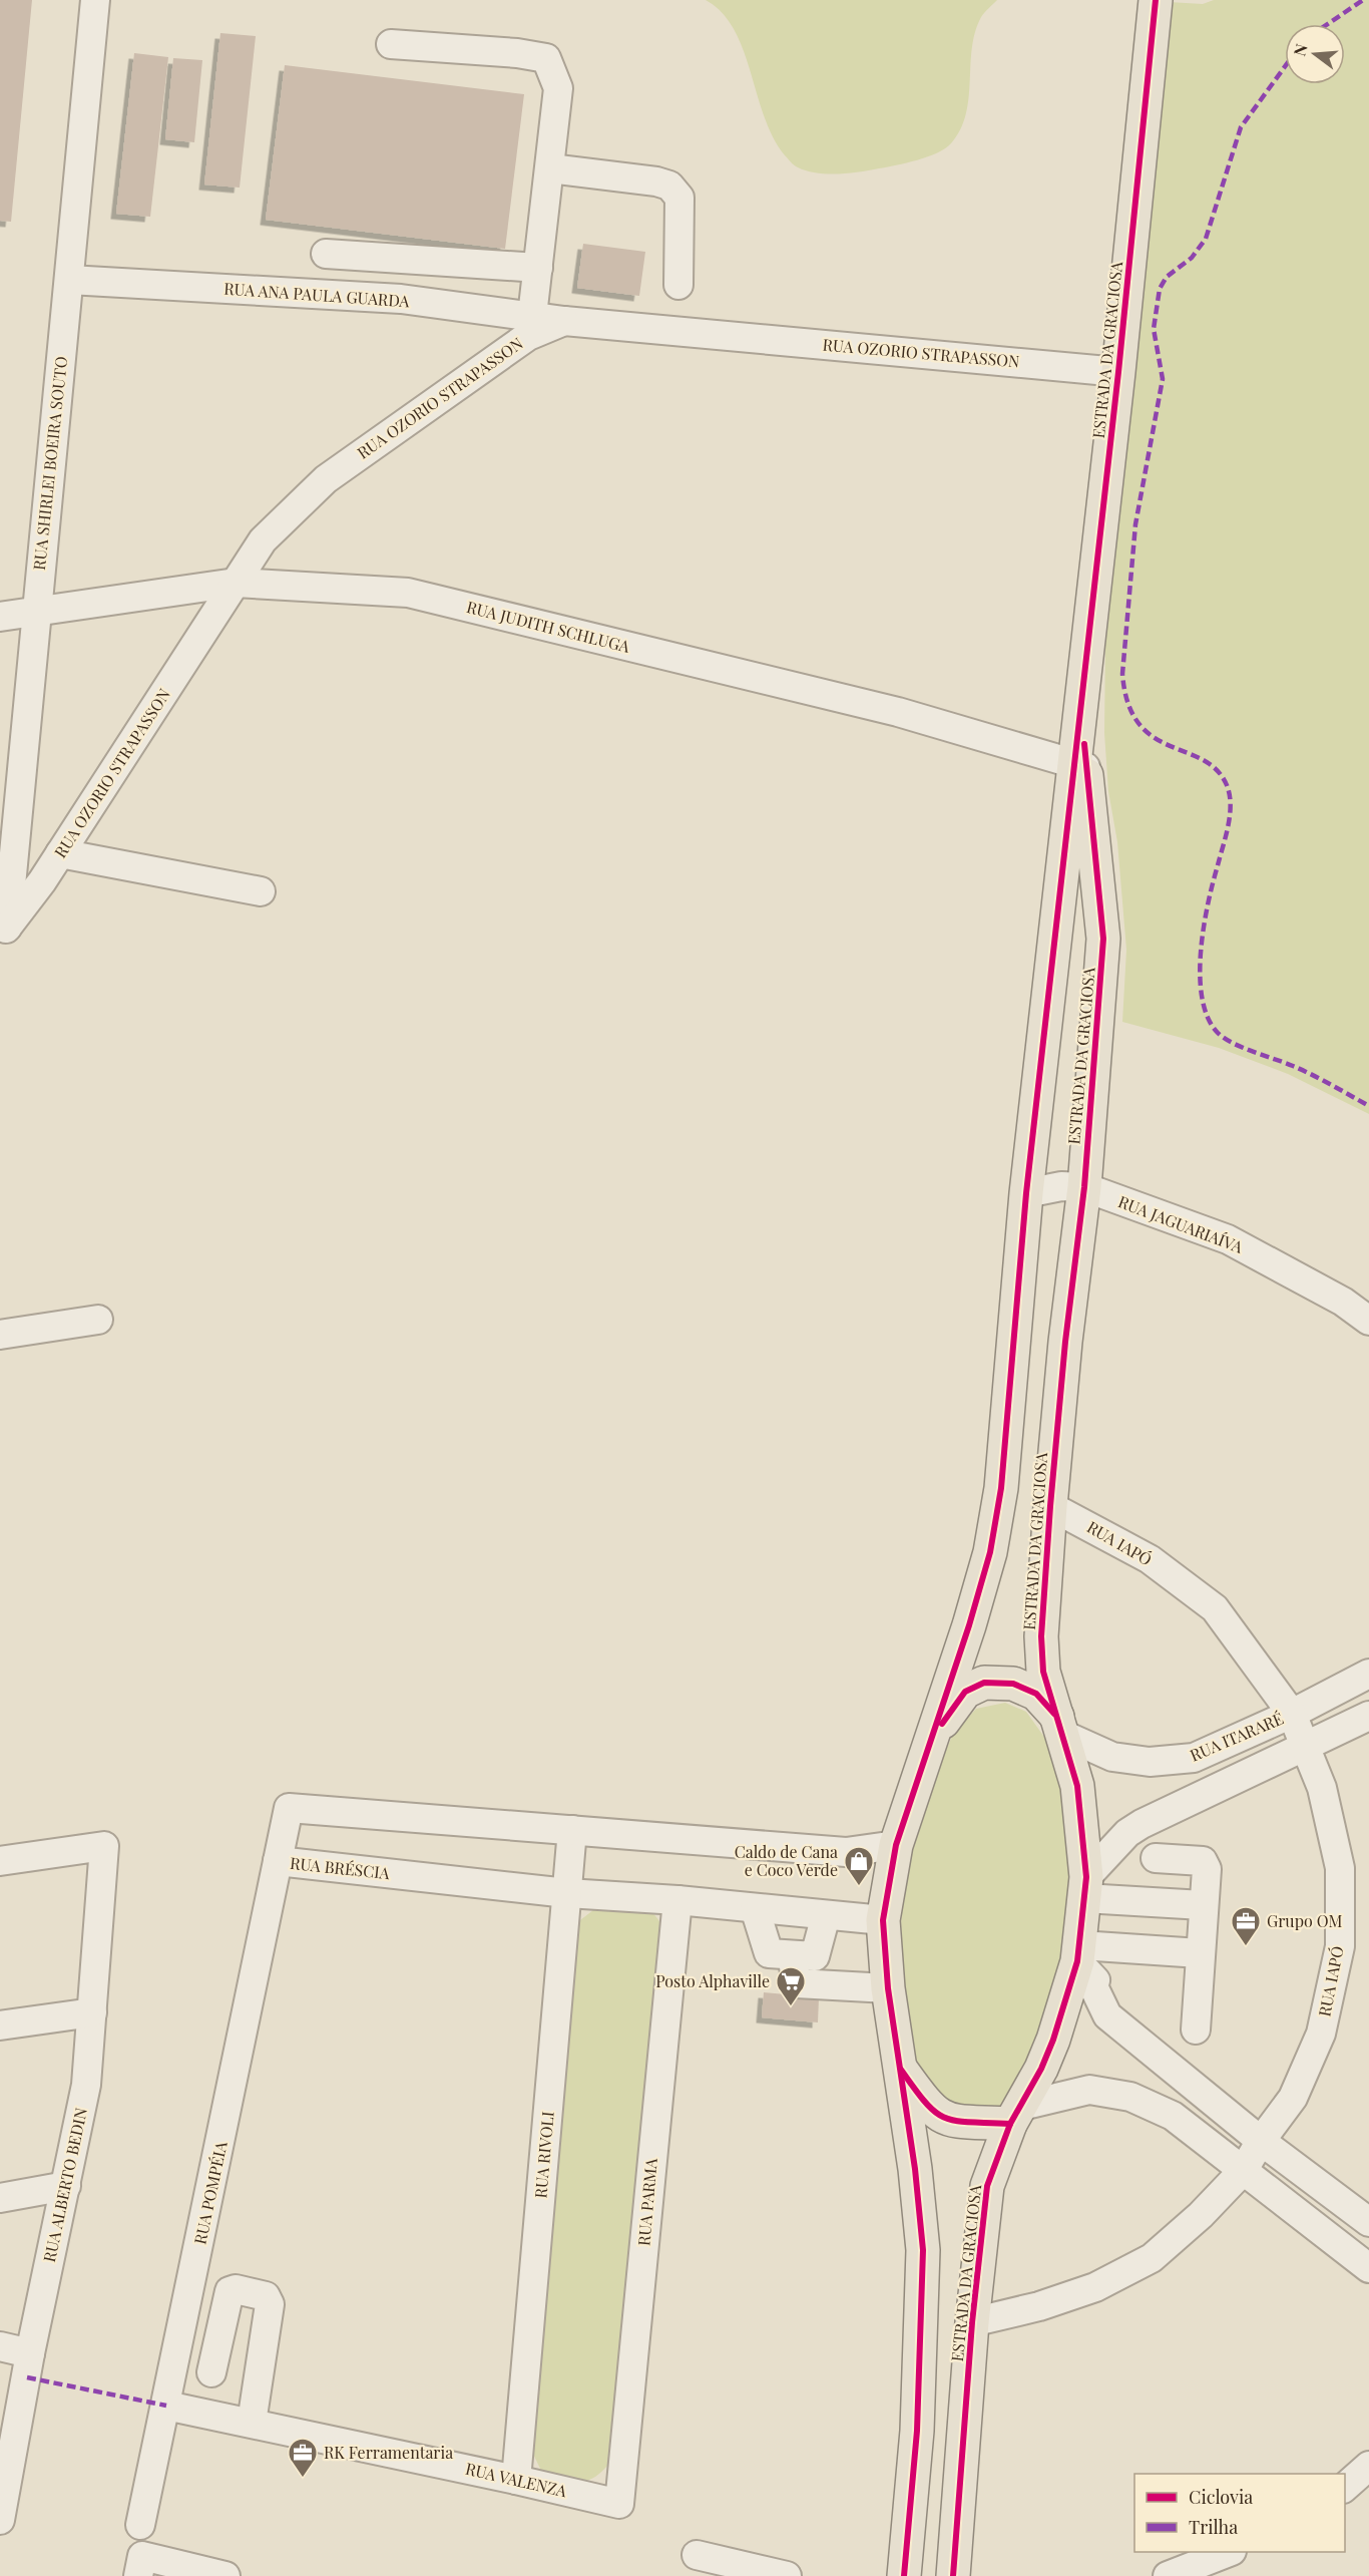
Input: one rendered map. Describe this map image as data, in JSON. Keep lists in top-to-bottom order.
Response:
{
  "streets": {
    "main road": ["ESTRADA DA GRACIOSA"],
    "street": [
      "RUA ANA PAULA GUARDA",
      "RUA OZORIO STRAPASSON",
      "RUA SHIRLEI BOEIRA SOUTO",
      "RUA JUDITH SCHLUGA",
      "RUA JAGUARIAÍVA",
      "RUA IAPÓ",
      "RUA ITARARÉ",
      "RUA BRÉSCIA",
      "RUA RIVOLI",
      "RUA ALBERTO BEDIN",
      "RUA POMPÉIA",
      "RUA PARMA",
      "RUA VALENZA"
    ]
  },
  "crossings": [
    ["RUA ANA PAULA GUARDA", "RUA OZORIO STRAPASSON"],
    ["RUA ANA PAULA GUARDA", "RUA SHIRLEI BOEIRA SOUTO"],
    ["ESTRADA DA GRACIOSA", "RUA OZORIO STRAPASSON"],
    ["ESTRADA DA GRACIOSA", "RUA JUDITH SCHLUGA"],
    ["ESTRADA DA GRACIOSA", "RUA JAGUARIAÍVA"],
    ["ESTRADA DA GRACIOSA", "RUA IAPÓ"],
    ["ESTRADA DA GRACIOSA", "RUA ITARARÉ"],
    ["ESTRADA DA GRACIOSA", "RUA BRÉSCIA"],
    ["RUA OZORIO STRAPASSON", "RUA SHIRLEI BOEIRA SOUTO"],
    ["RUA OZORIO STRAPASSON", "RUA JUDITH SCHLUGA"],
    ["RUA SHIRLEI BOEIRA SOUTO", "RUA JUDITH SCHLUGA"],
    ["RUA IAPÓ", "RUA ITARARÉ"],
    ["RUA BRÉSCIA", "RUA RIVOLI"],
    ["RUA BRÉSCIA", "RUA POMPÉIA"],
    ["RUA BRÉSCIA", "RUA PARMA"],
    ["RUA RIVOLI", "RUA VALENZA"],
    ["RUA POMPÉIA", "RUA VALENZA"],
    ["RUA PARMA", "RUA VALENZA"]
  ],
  "places": {
    "shop": ["Caldo de Cana e Coco Verde"],
    "office": ["Grupo OM", "RK Ferramentaria"],
    "supermarket": ["Posto Alphaville"]
  },
  "legend": ["Ciclovia", "Trilha"],
  "north": "left"
}
